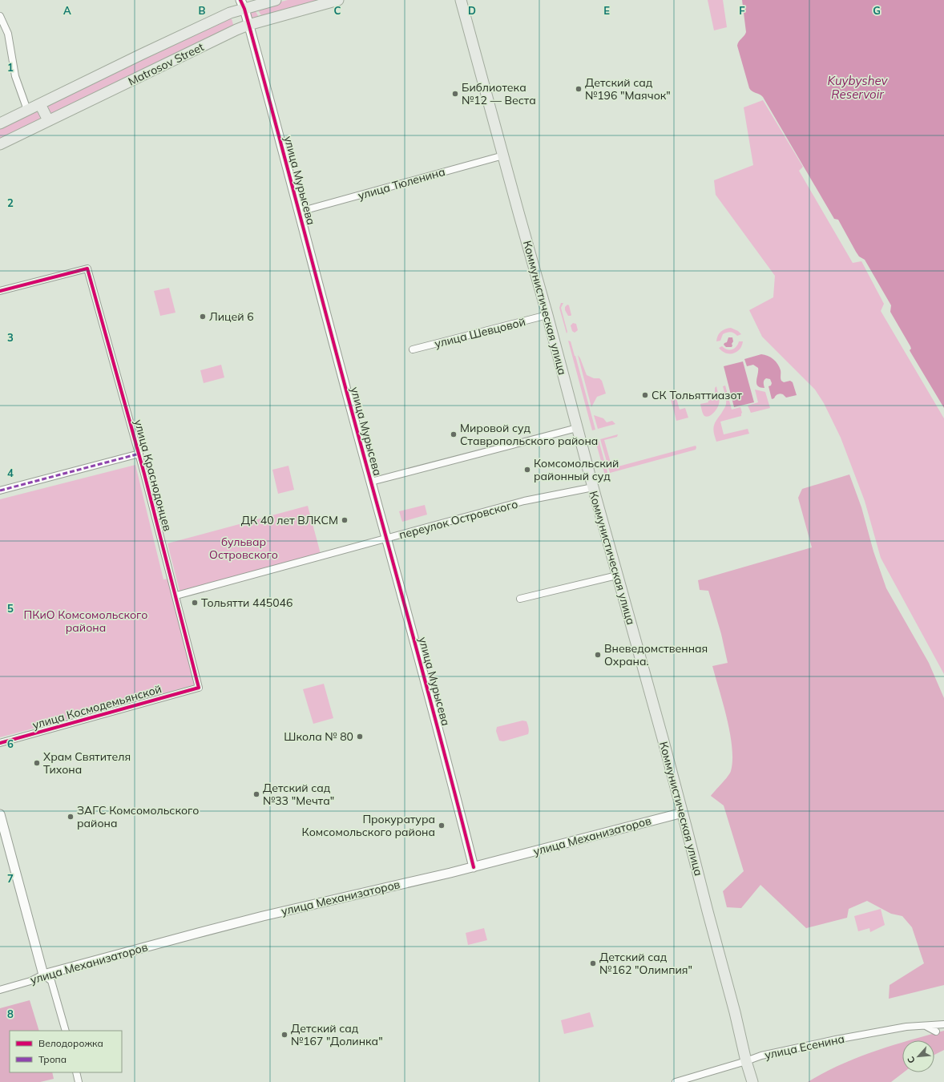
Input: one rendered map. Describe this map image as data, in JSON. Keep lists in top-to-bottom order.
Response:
{
  "streets": {
    "main road": ["Matrosov Street", "Коммунистическая улица"],
    "street": [
      "улица Мурысева",
      "улица Тюленина",
      "улица Шевцовой",
      "улица Краснодонцев",
      "переулок Островского",
      "улица Космодемьянской",
      "улица Механизаторов",
      "улица Есенина"
    ]
  },
  "crossings": [
    ["Matrosov Street", "улица Мурысева"],
    ["улица Мурысева", "улица Тюленина"],
    ["улица Мурысева", "переулок Островского"],
    ["улица Мурысева", "улица Механизаторов"],
    ["улица Тюленина", "Коммунистическая улица"],
    ["Коммунистическая улица", "улица Шевцовой"],
    ["Коммунистическая улица", "переулок Островского"],
    ["Коммунистическая улица", "улица Механизаторов"],
    ["Коммунистическая улица", "улица Есенина"],
    ["улица Краснодонцев", "переулок Островского"],
    ["улица Краснодонцев", "улица Космодемьянской"]
  ],
  "water": ["Kuybyshev Reservoir"],
  "parks": ["бульвар Островского", "ПКиО Комсомольского района"],
  "places": [
    "Детский сад №196 \"Маячок\"",
    "Библиотека №12 — Веста",
    "Лицей 6",
    "СК Тольяттиазот",
    "Мировой суд Ставропольского района",
    "Комсомольский районный суд",
    "ДК 40 лет ВЛКСМ",
    "Тольятти 445046",
    "Вневедомственная Охрана.",
    "Школа № 80",
    "Храм Святителя Тихона",
    "Детский сад №33 \"Мечта\"",
    "ЗАГС Комсомольского района",
    "Прокуратура Комсомольского района",
    "Детский сад №162 \"Олимпия\"",
    "Детский сад №167 \"Долинка\""
  ],
  "legend": ["Велодорожка", "Тропа"],
  "north": "bottom left",
  "grid": {
    "columns": [
      "A",
      "B",
      "C",
      "D",
      "E",
      "F",
      "G"
    ],
    "rows": [
      "1",
      "2",
      "3",
      "4",
      "5",
      "6",
      "7",
      "8"
    ]
  }
}
